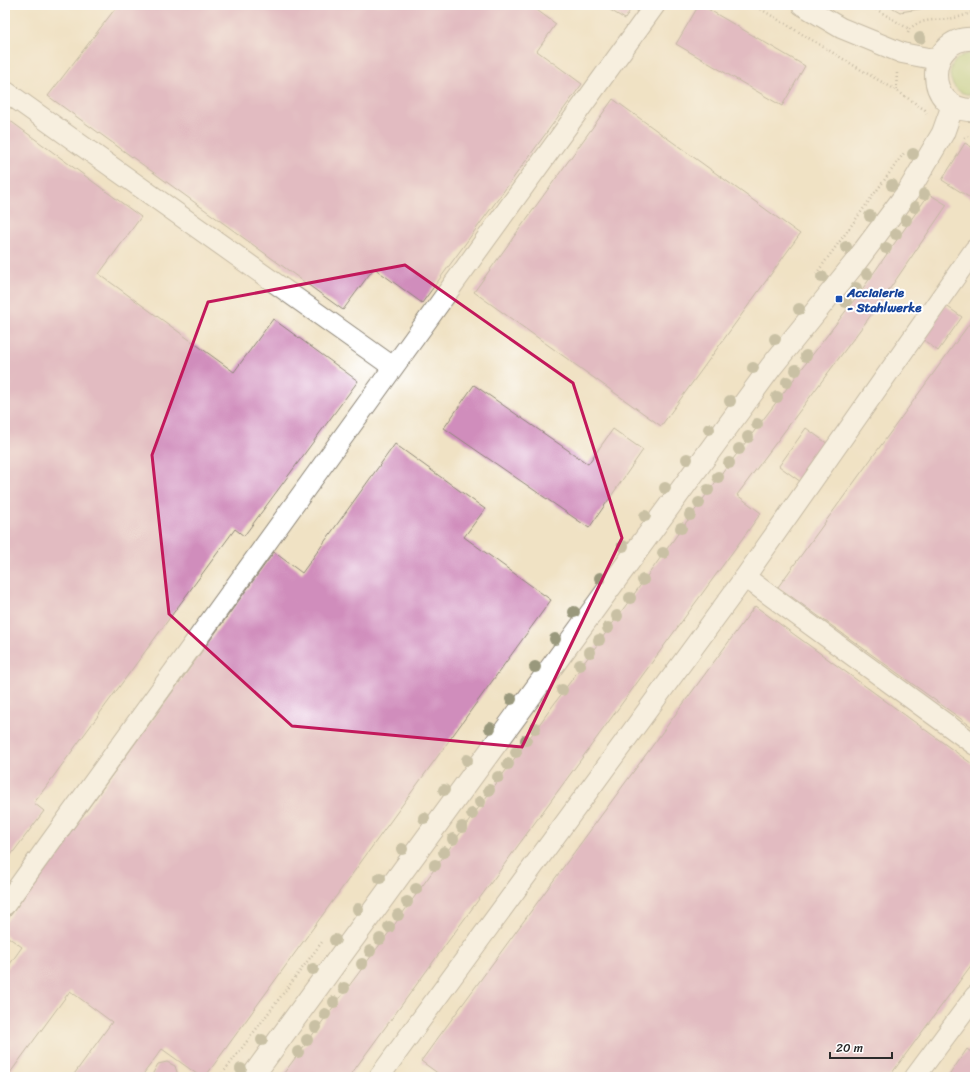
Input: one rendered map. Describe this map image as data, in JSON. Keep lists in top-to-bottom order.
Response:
{
  "places": {
    "transit": ["Acciaierie - Stahlwerke"]
  },
  "scale_bar": "20 m"
}
